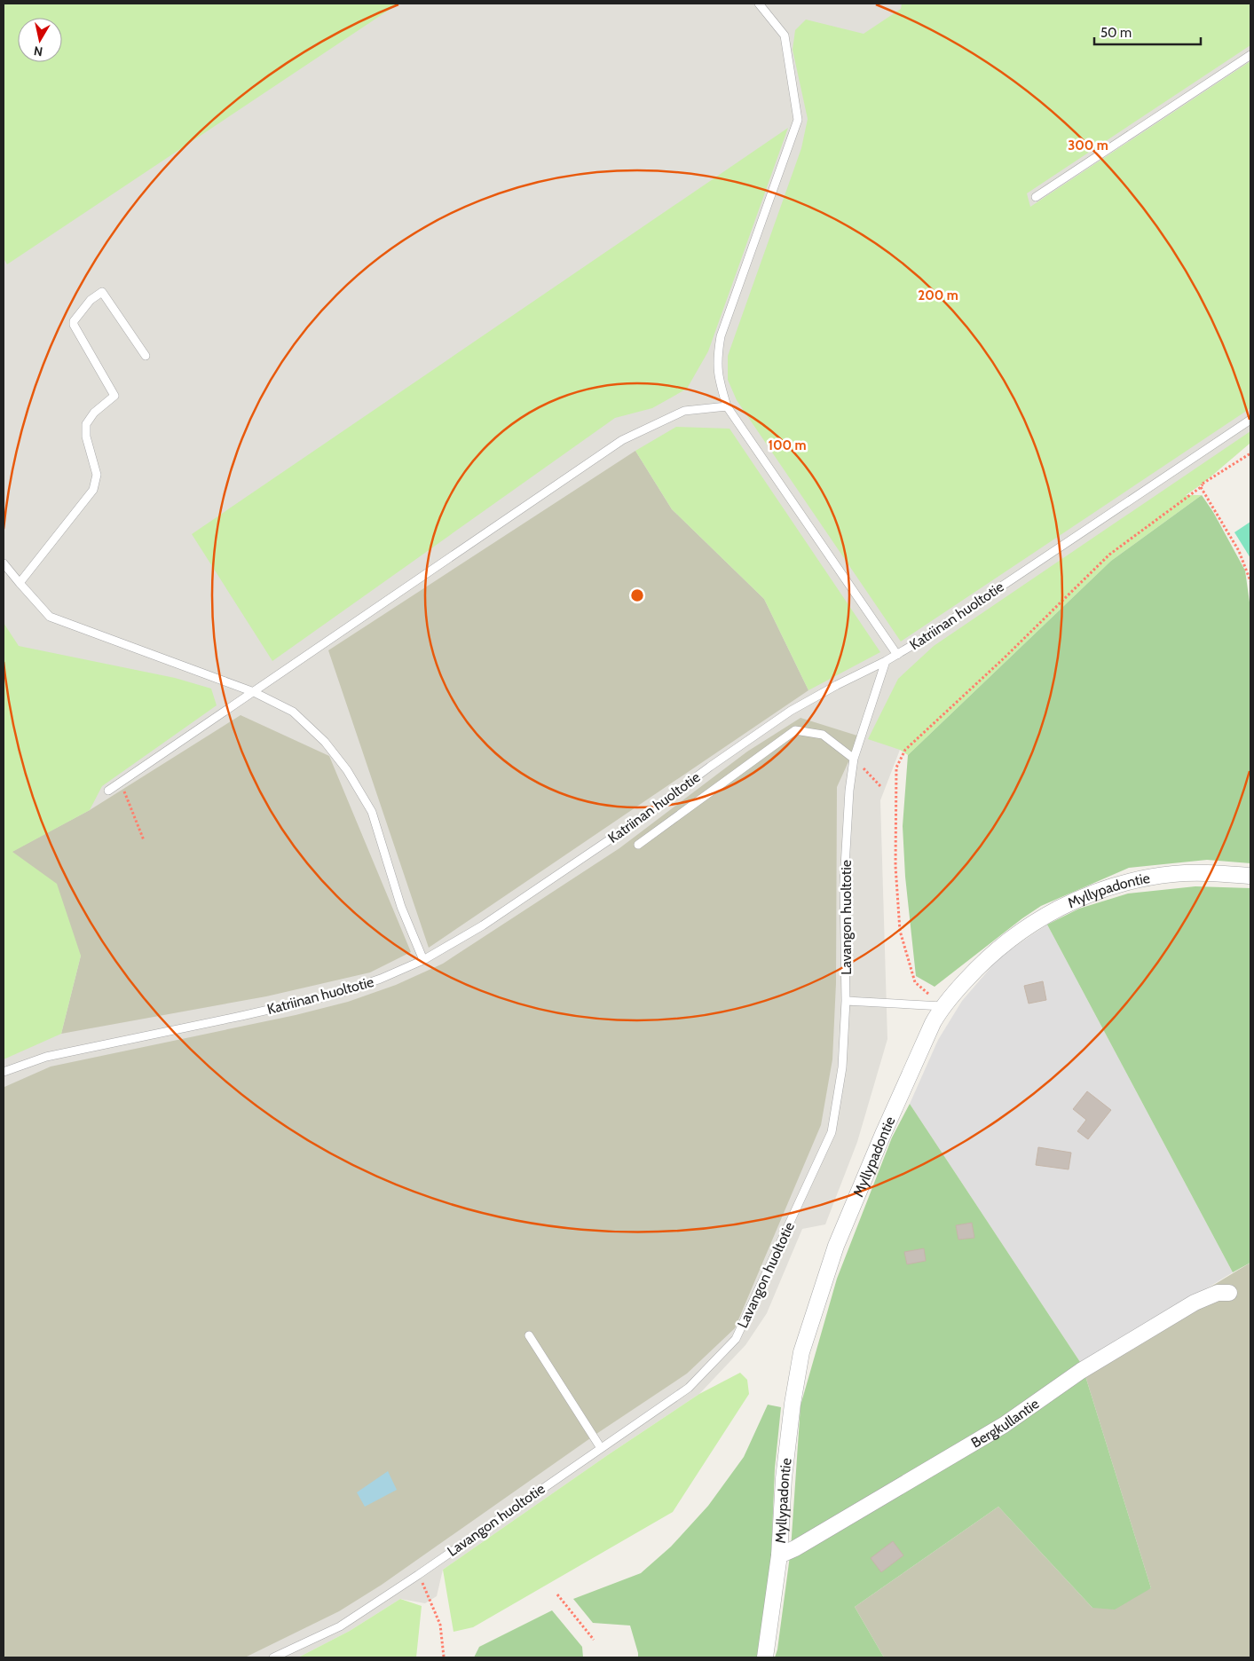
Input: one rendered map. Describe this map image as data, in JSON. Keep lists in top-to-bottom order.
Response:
{
  "streets": {
    "street": ["Myllypadontie", "Bergkullantie"],
    "lane": ["Katriinan huoltotie", "Lavangon huoltotie"]
  },
  "crossings": [
    ["Katriinan huoltotie", "Lavangon huoltotie"],
    ["Myllypadontie", "Bergkullantie"]
  ],
  "scale_bar": "50 m",
  "north": "bottom",
  "rings": ["300 m", "200 m", "100 m"]
}
